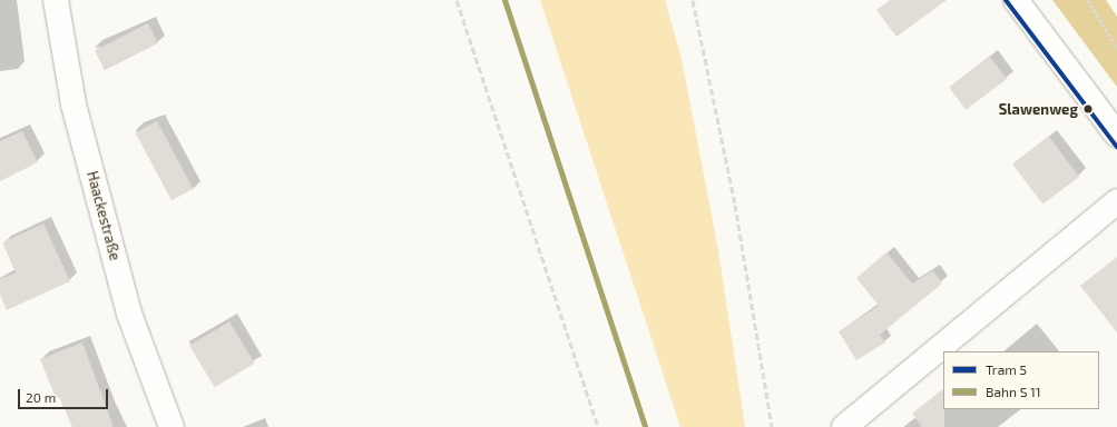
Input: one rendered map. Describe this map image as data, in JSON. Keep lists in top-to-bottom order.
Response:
{
  "streets": {
    "street": ["Haackestraße"]
  },
  "places": ["Slawenweg"],
  "lines": ["tram line 5"],
  "legend": ["Tram 5", "Bahn S 11"],
  "scale_bar": "20 m"
}
